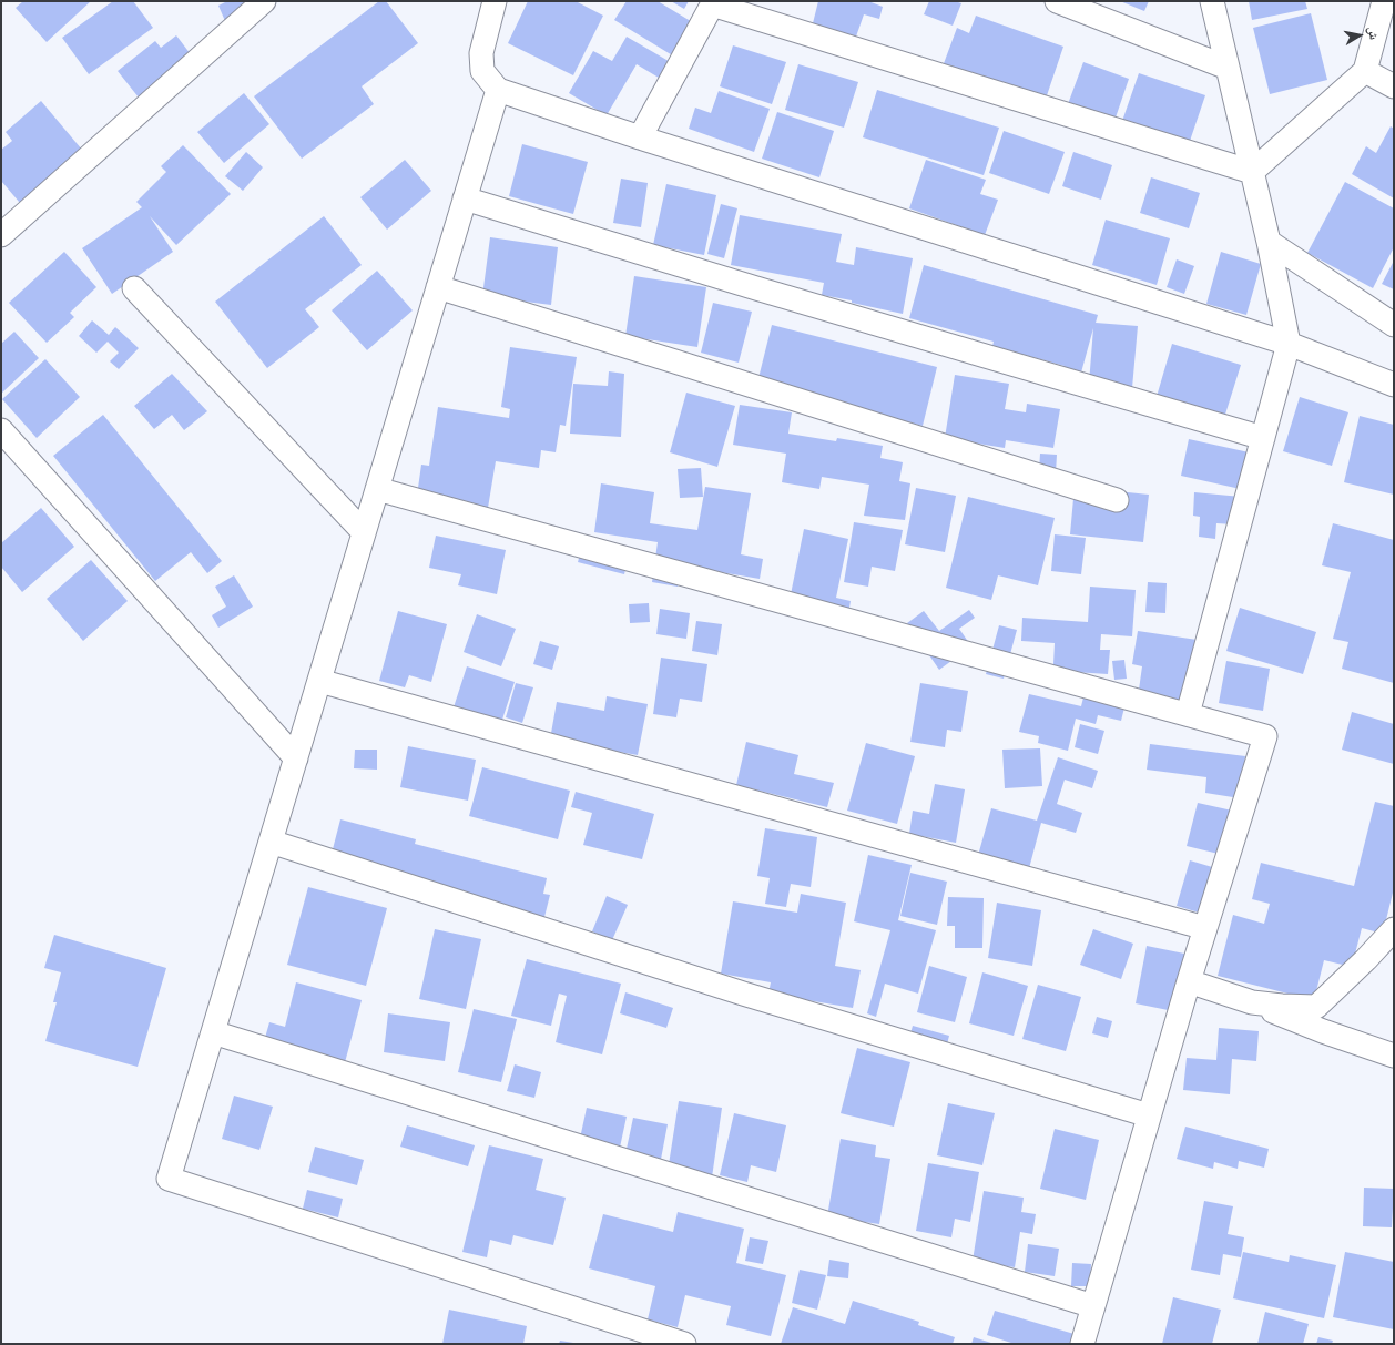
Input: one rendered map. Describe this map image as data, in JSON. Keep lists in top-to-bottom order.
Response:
{
  "north": "right"
}
